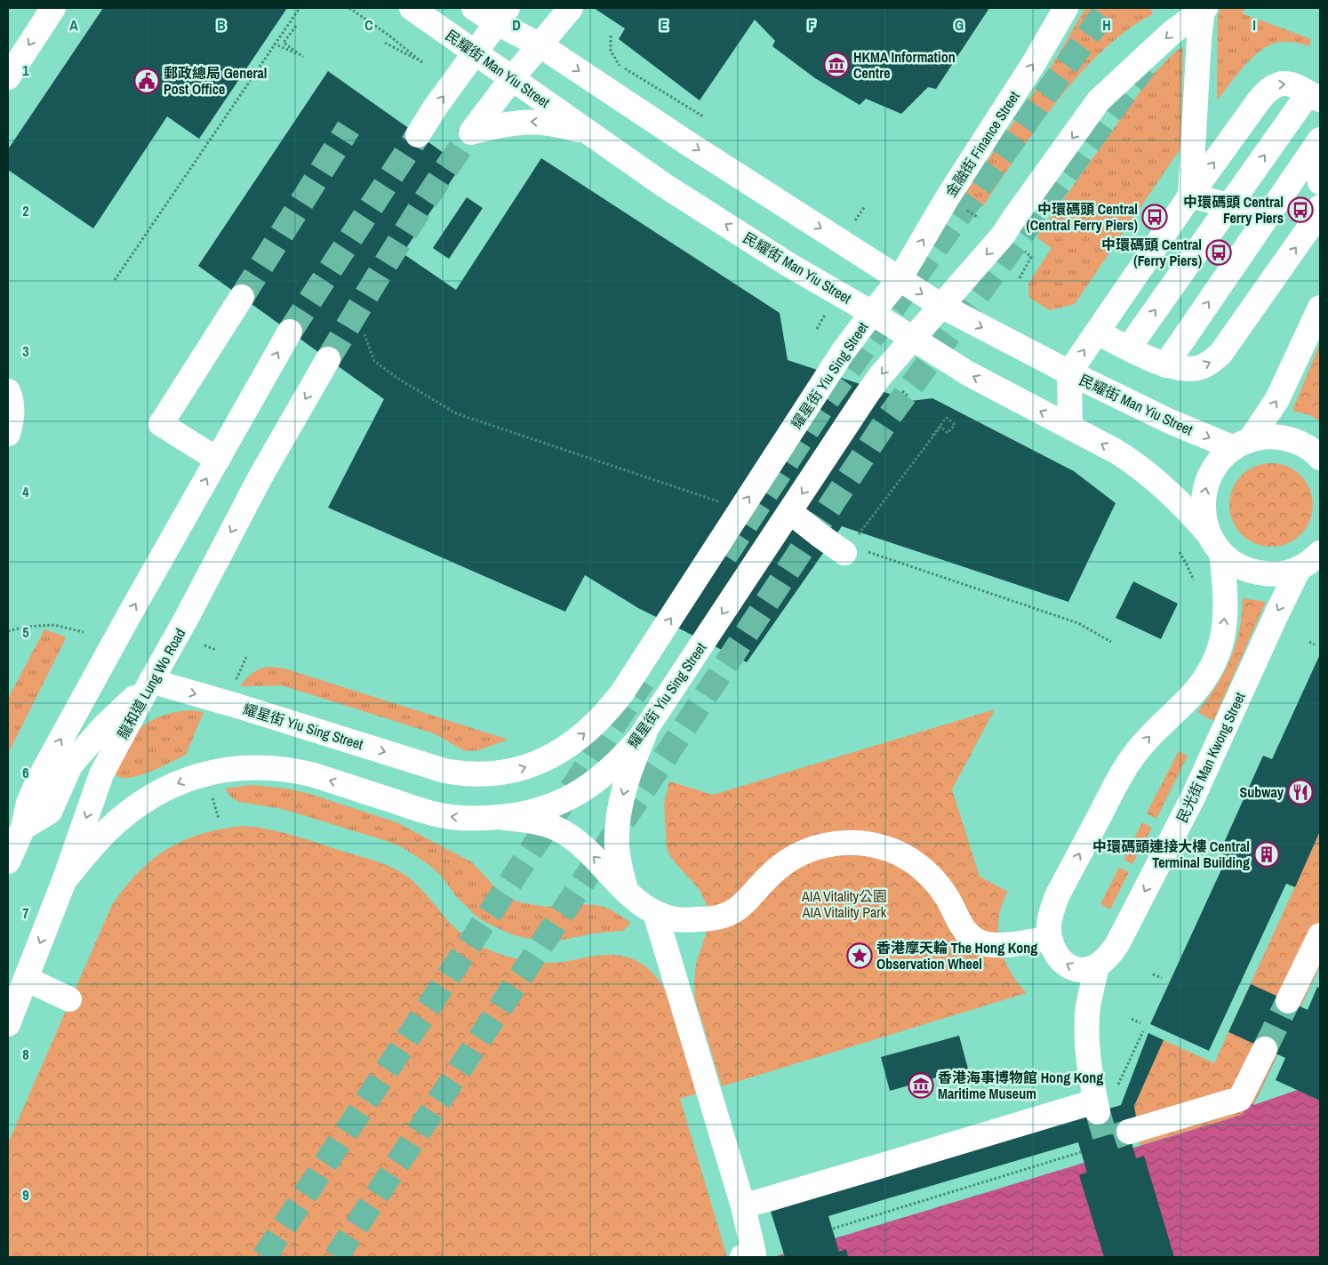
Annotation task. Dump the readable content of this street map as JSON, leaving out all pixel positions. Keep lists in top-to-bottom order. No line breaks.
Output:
{"streets":{"main road":["民耀街 Man Yiu Street","金融街 Finance Street","耀星街 Yiu Sing Street","龍和道 Lung Wo Road","民光街 Man Kwong Street"]},"crossings":[["民耀街 Man Yiu Street","金融街 Finance Street"],["民耀街 Man Yiu Street","耀星街 Yiu Sing Street"],["民耀街 Man Yiu Street","民光街 Man Kwong Street"],["金融街 Finance Street","耀星街 Yiu Sing Street"],["耀星街 Yiu Sing Street","龍和道 Lung Wo Road"]],"parks":["AIA Vitality公園 AIA Vitality Park"],"places":{"museum":["HKMA Information Centre","香港海事博物館 Hong Kong Maritime Museum"],"public building":["郵政總局 General Post Office"],"bus stop":["中環碼頭 Central Ferry Piers","中環碼頭 Central (Central Ferry Piers)","中環碼頭 Central (Ferry Piers)"],"restaurant":["Subway"],"building":["中環碼頭連接大樓 Central Terminal Building"],"place":["香港摩天輪 The Hong Kong Observation Wheel"]},"grid":{"columns":["A","B","C","D","E","F","G","H","I"],"rows":["1","2","3","4","5","6","7","8","9"]}}
